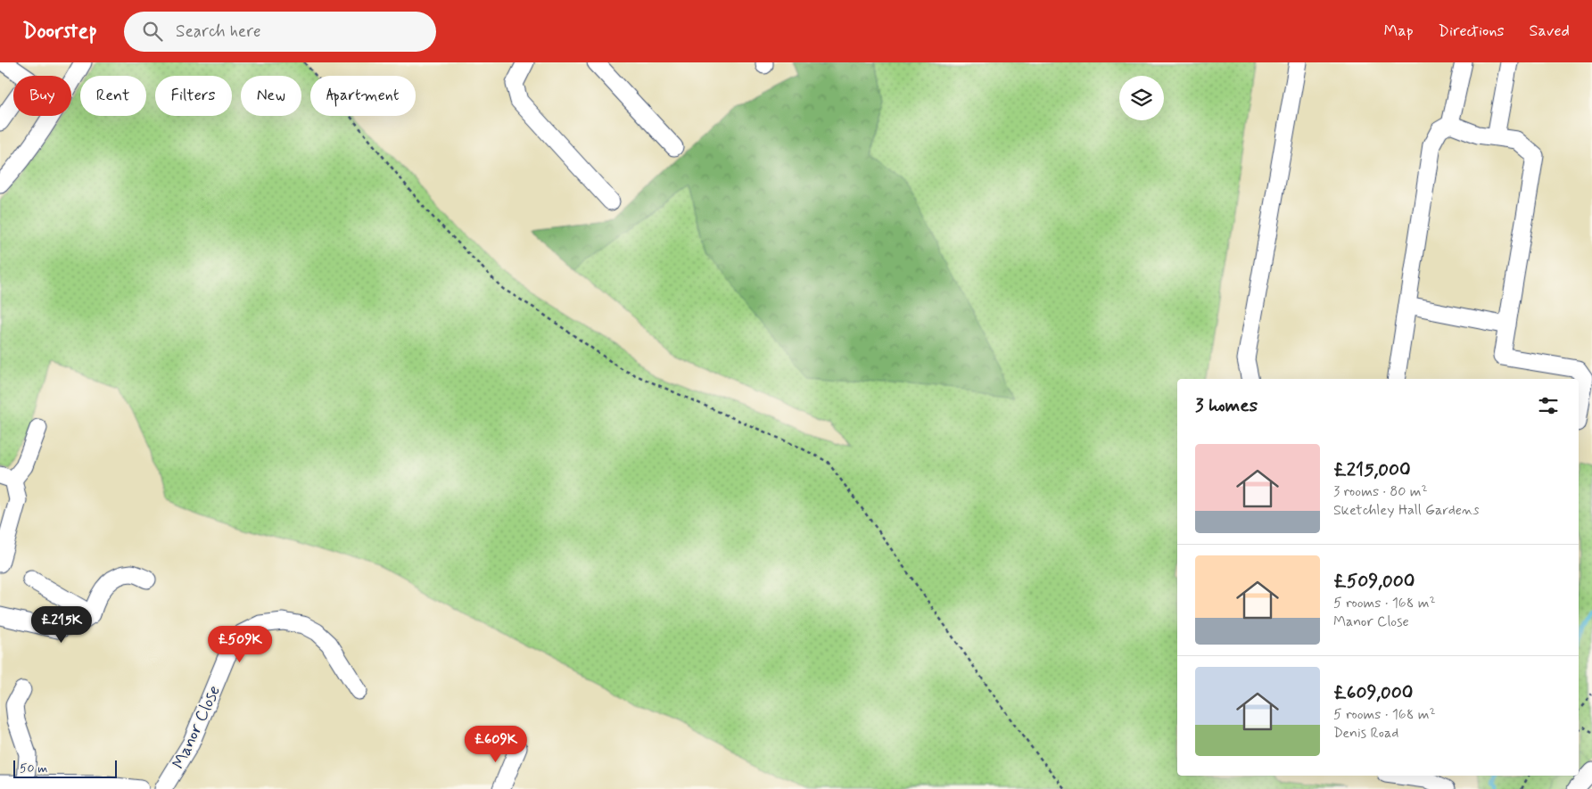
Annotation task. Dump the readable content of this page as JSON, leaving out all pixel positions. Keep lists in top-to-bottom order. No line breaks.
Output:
{"streets":{"street":["Manor Close"]},"scale_bar":"50 m","page":{"header":"Doorstep","search":"Search here","nav":["Map","Directions","Saved"],"chip":["Buy","Rent","Filters","New","Apartment"],"heading":"3 homes","list":[{"name":"£215,000","note":"3 rooms · 80 m² · Sketchley Hall Gardens"},{"name":"£509,000","note":"5 rooms · 168 m² · Manor Close"},{"name":"£609,000","note":"5 rooms · 168 m² · Denis Road"}],"price":["£215K","£509K","£609K"],"scale":"50 m"}}
